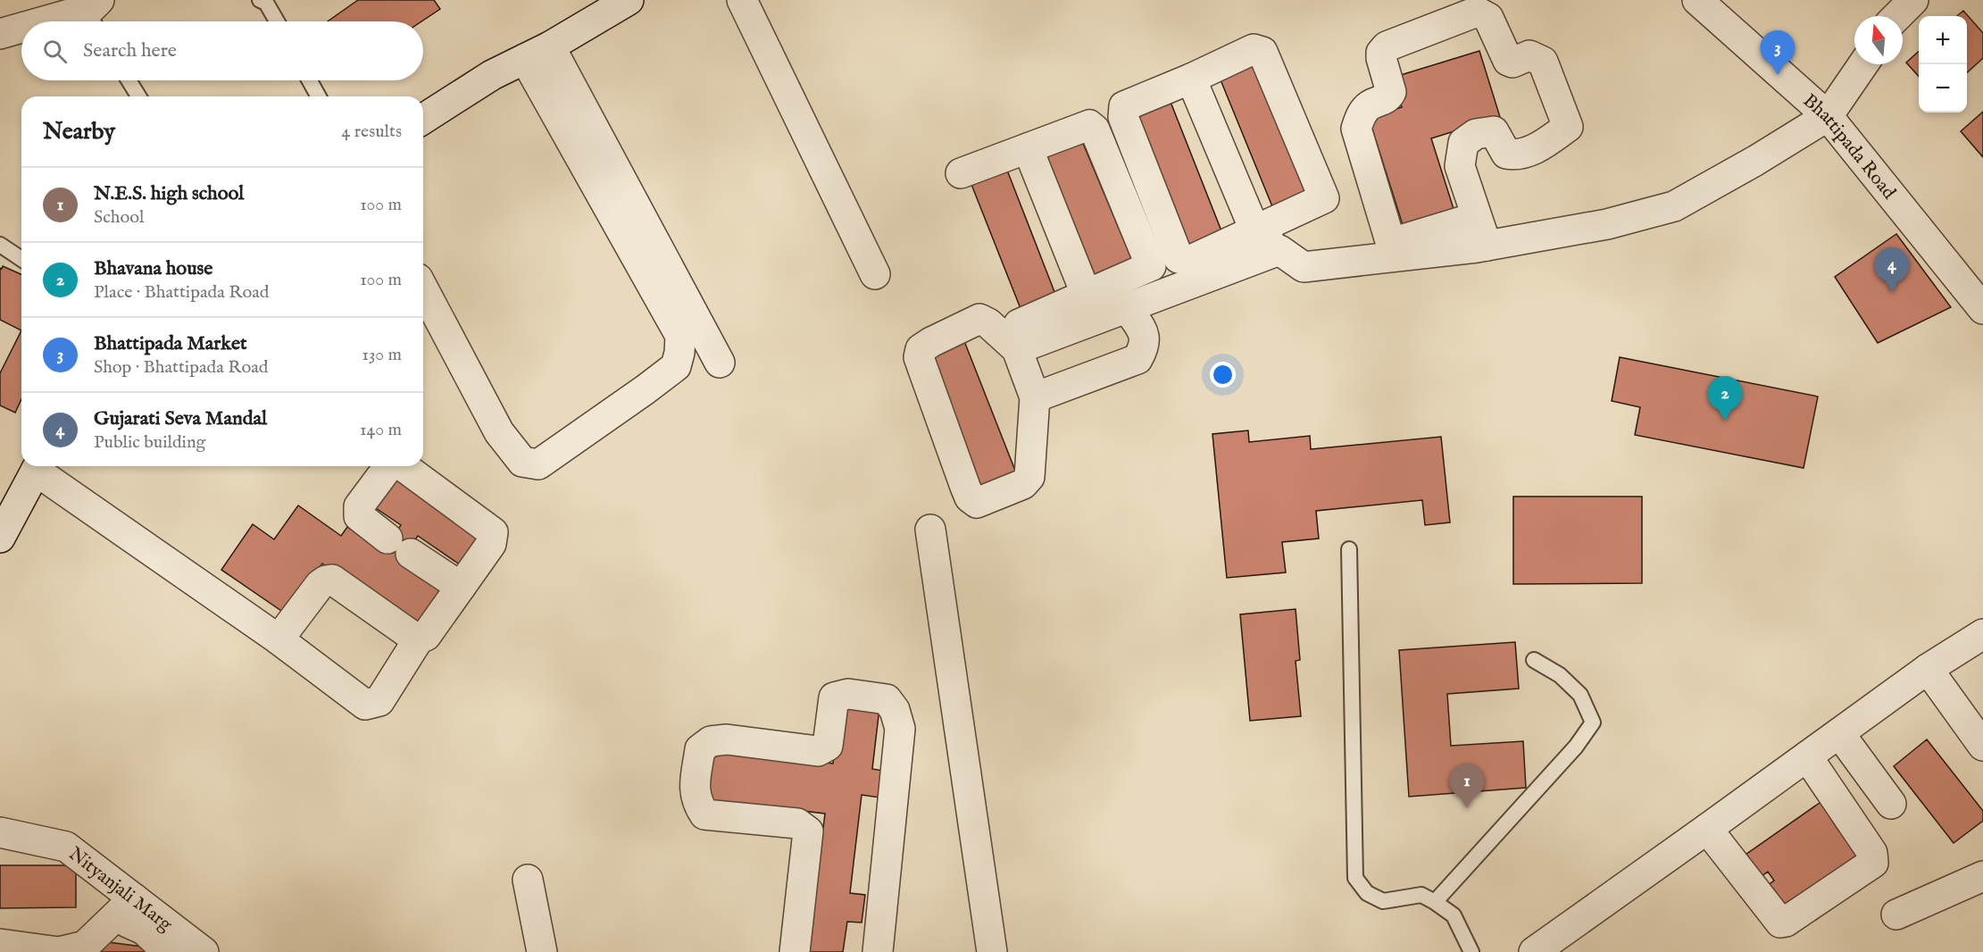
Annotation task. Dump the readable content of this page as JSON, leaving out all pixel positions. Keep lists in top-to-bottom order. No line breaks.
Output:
{"streets":{"street":["Bhattipada Road","Nityanjali Marg"]},"north":"top","page":{"map_buttons":["+","−"],"search":"Search here","pins":["3","4","2","1"],"heading":["Nearby","4 results"],"list":[{"mark":"1","name":"N.E.S. high school","note":"School","value":"100 m"},{"mark":"2","name":"Bhavana house","note":"Place · Bhattipada Road","value":"100 m"},{"mark":"3","name":"Bhattipada Market","note":"Shop · Bhattipada Road","value":"130 m"},{"mark":"4","name":"Gujarati Seva Mandal","note":"Public building","value":"140 m"}]}}
